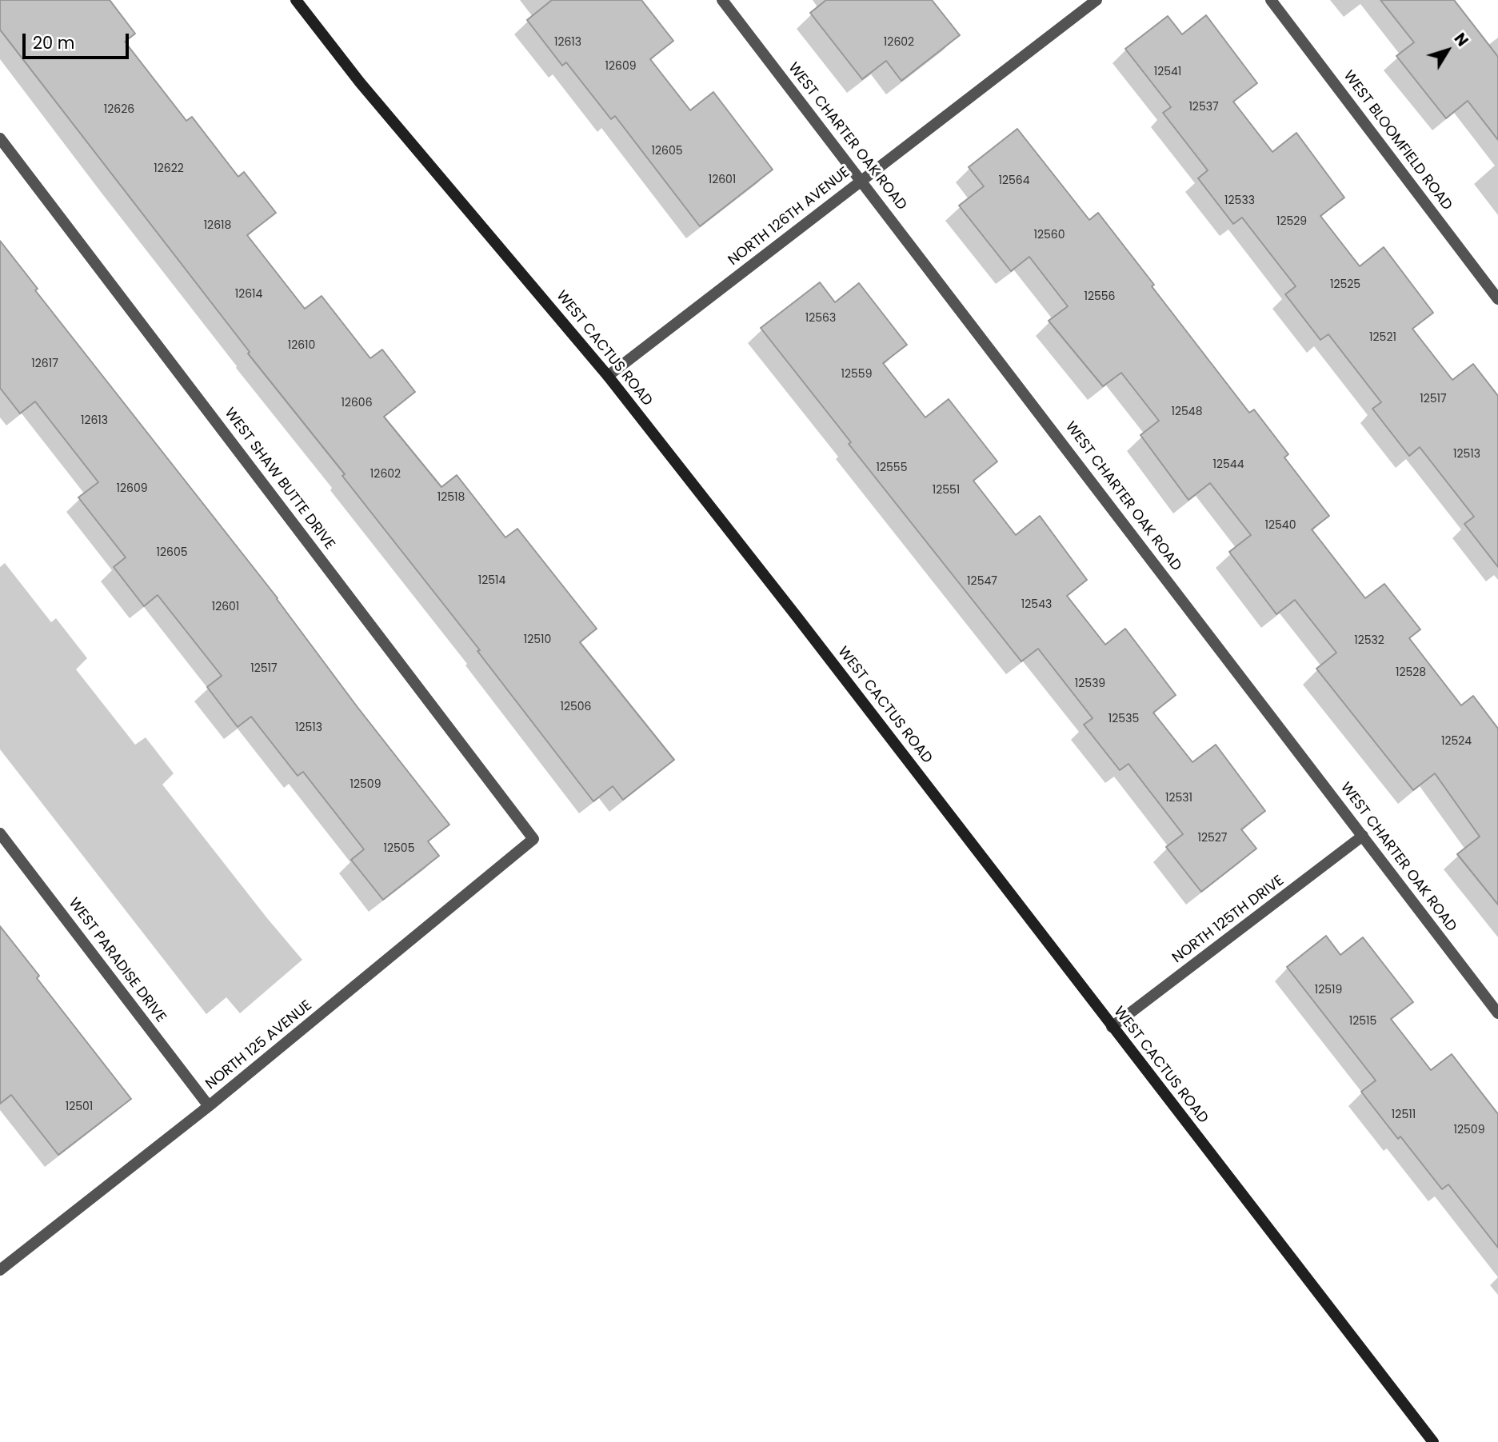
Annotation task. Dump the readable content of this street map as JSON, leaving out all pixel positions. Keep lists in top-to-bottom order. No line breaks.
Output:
{"streets":{"main road":["WEST CACTUS ROAD"],"street":["WEST CHARTER OAK ROAD","WEST BLOOMFIELD ROAD","NORTH 126TH AVENUE","WEST SHAW BUTTE DRIVE","NORTH 125TH DRIVE","WEST PARADISE DRIVE","NORTH 125 AVENUE"]},"crossings":[["WEST CHARTER OAK ROAD","NORTH 126TH AVENUE"],["WEST CHARTER OAK ROAD","NORTH 125TH DRIVE"],["NORTH 126TH AVENUE","WEST CACTUS ROAD"],["WEST CACTUS ROAD","NORTH 125TH DRIVE"],["WEST SHAW BUTTE DRIVE","NORTH 125 AVENUE"],["WEST PARADISE DRIVE","NORTH 125 AVENUE"]],"house_numbers":["12613","12602","12609","12541","12537","12626","12605","12622","12601","12564","12533","12529","12618","12560","12525","12614","12556","12563","12521","12610","12617","12559","12517","12606","12548","12613","12513","12544","12555","12602","12609","12551","12518","12540","12605","12514","12547","12543","12601","12510","12532","12517","12528","12539","12506","12535","12513","12524","12509","12531","12527","12505","12519","12515","12501","12511","12509"],"scale_bar":"20 m","north":"top right"}
